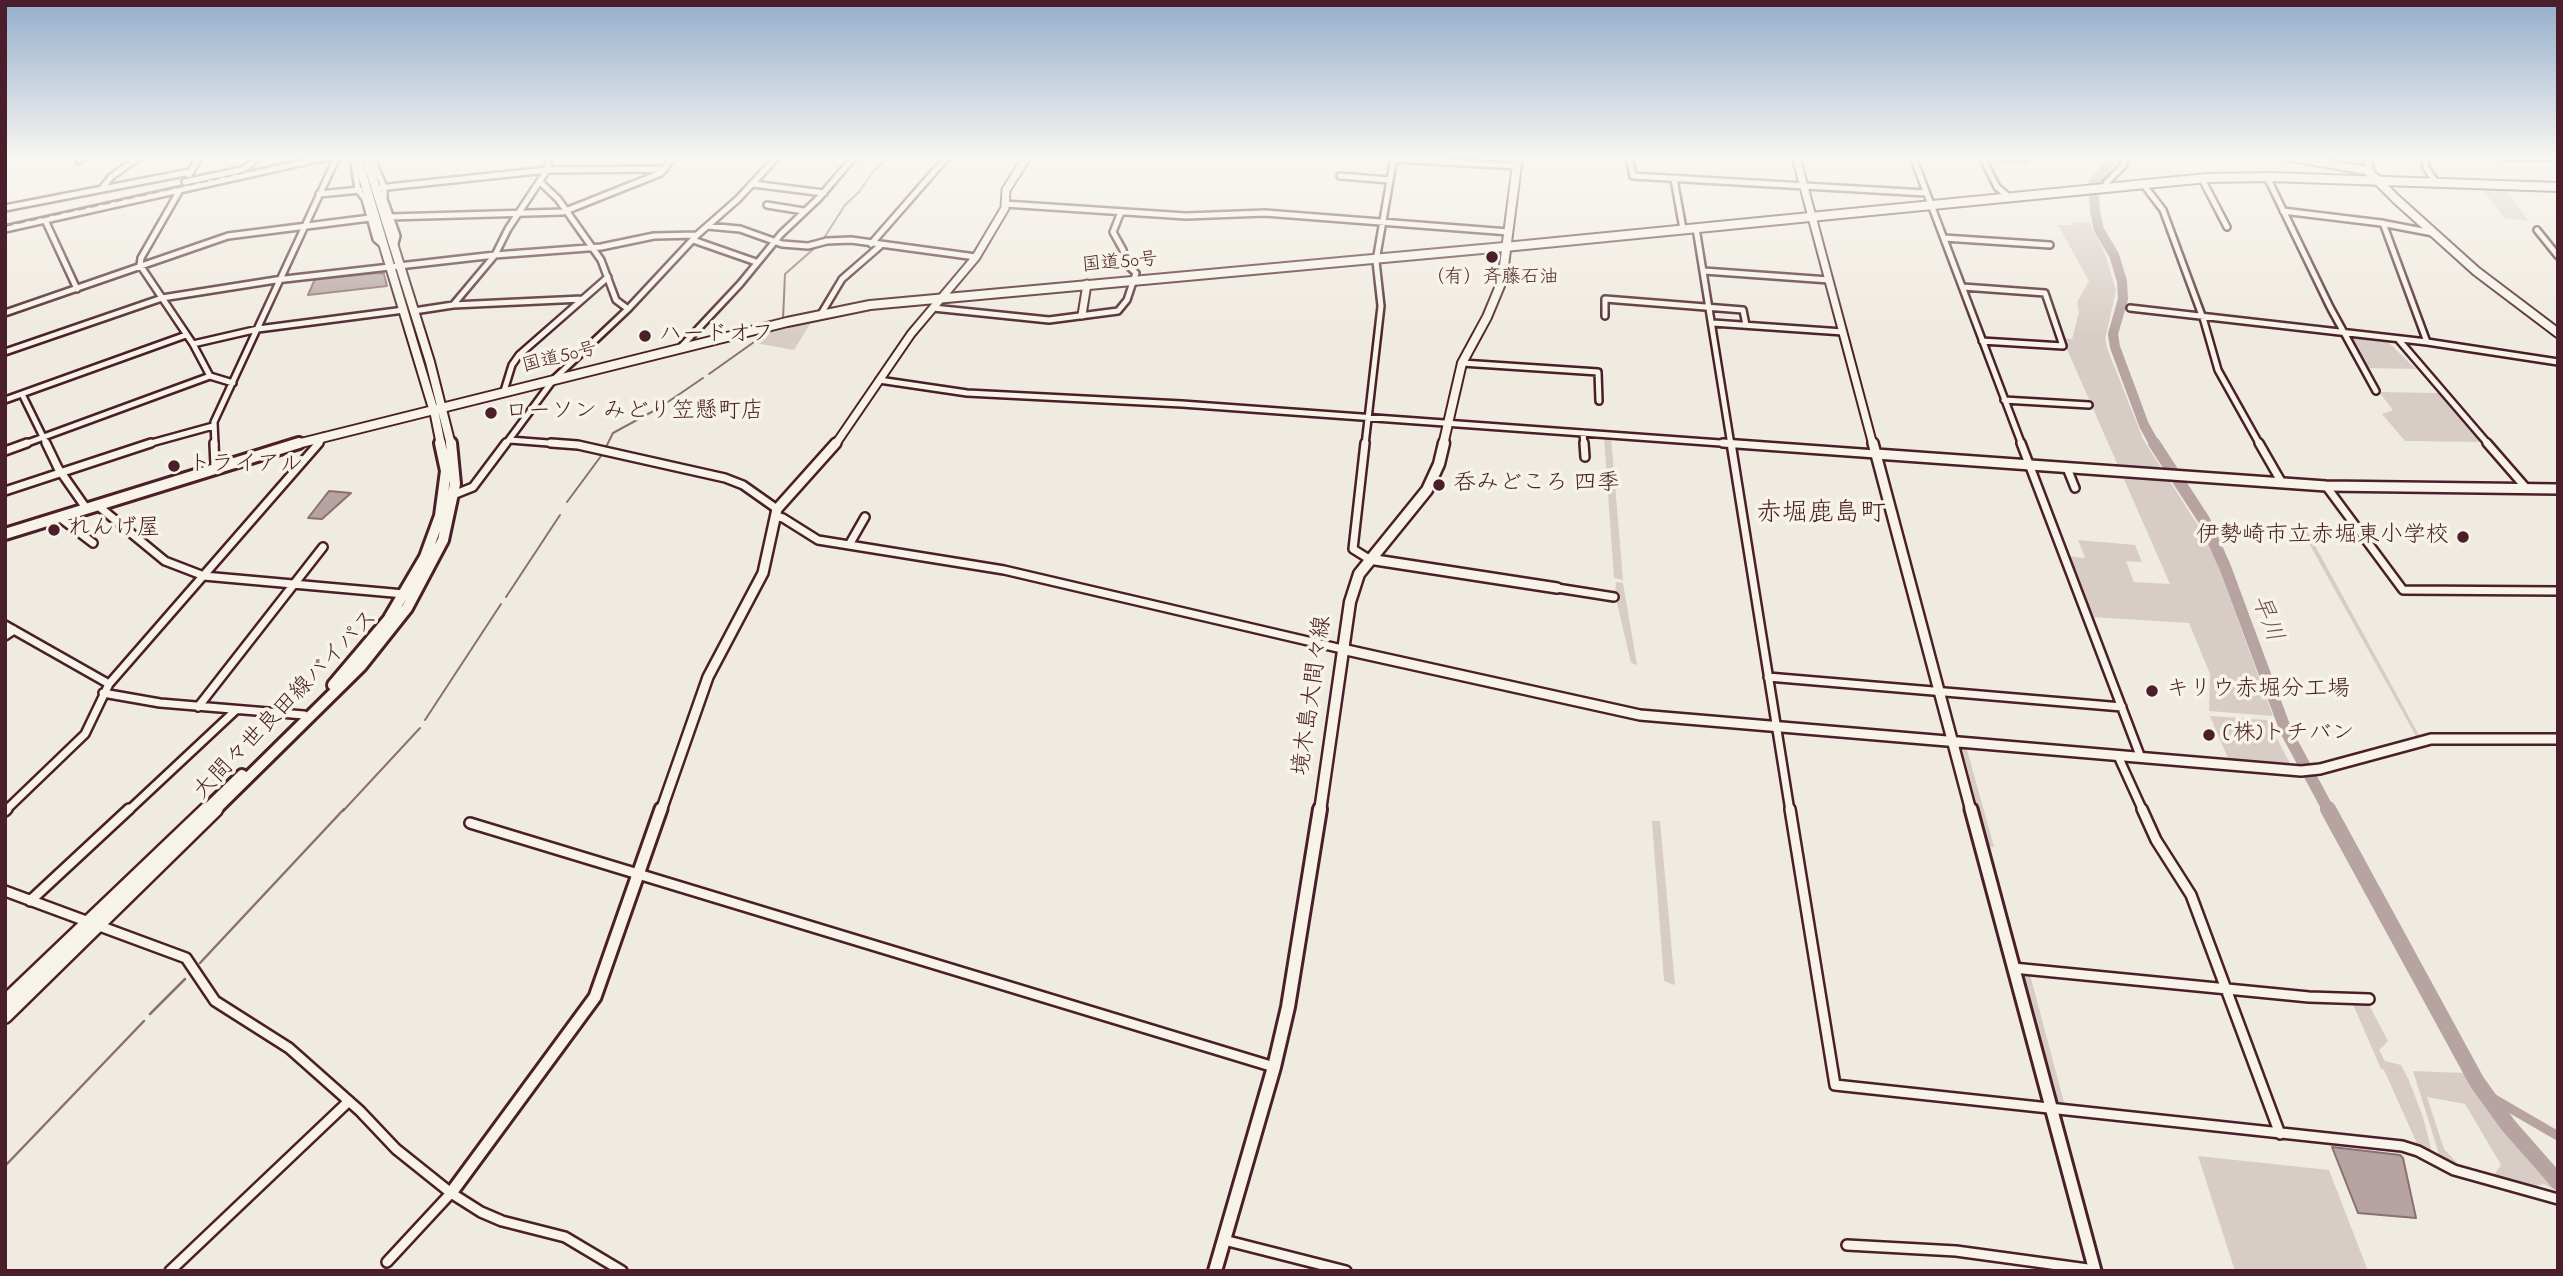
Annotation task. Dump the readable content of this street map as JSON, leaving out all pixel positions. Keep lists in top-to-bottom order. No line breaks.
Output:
{"streets":{"main road":["国道50号","境木島大間々線","大間々世良田線バイパス"]},"crossings":[["国道50号","境木島大間々線"],["国道50号","大間々世良田線バイパス"]],"districts":["赤堀鹿島町"],"water":["早川"],"places":["（有）斉藤石油","ハードオフ","ローソン みどり笠懸町店","トライアル","呑みどころ 四季","れんげ屋","伊勢崎市立赤堀東小学校","キリウ赤堀分工場","(株)トチバン"]}
